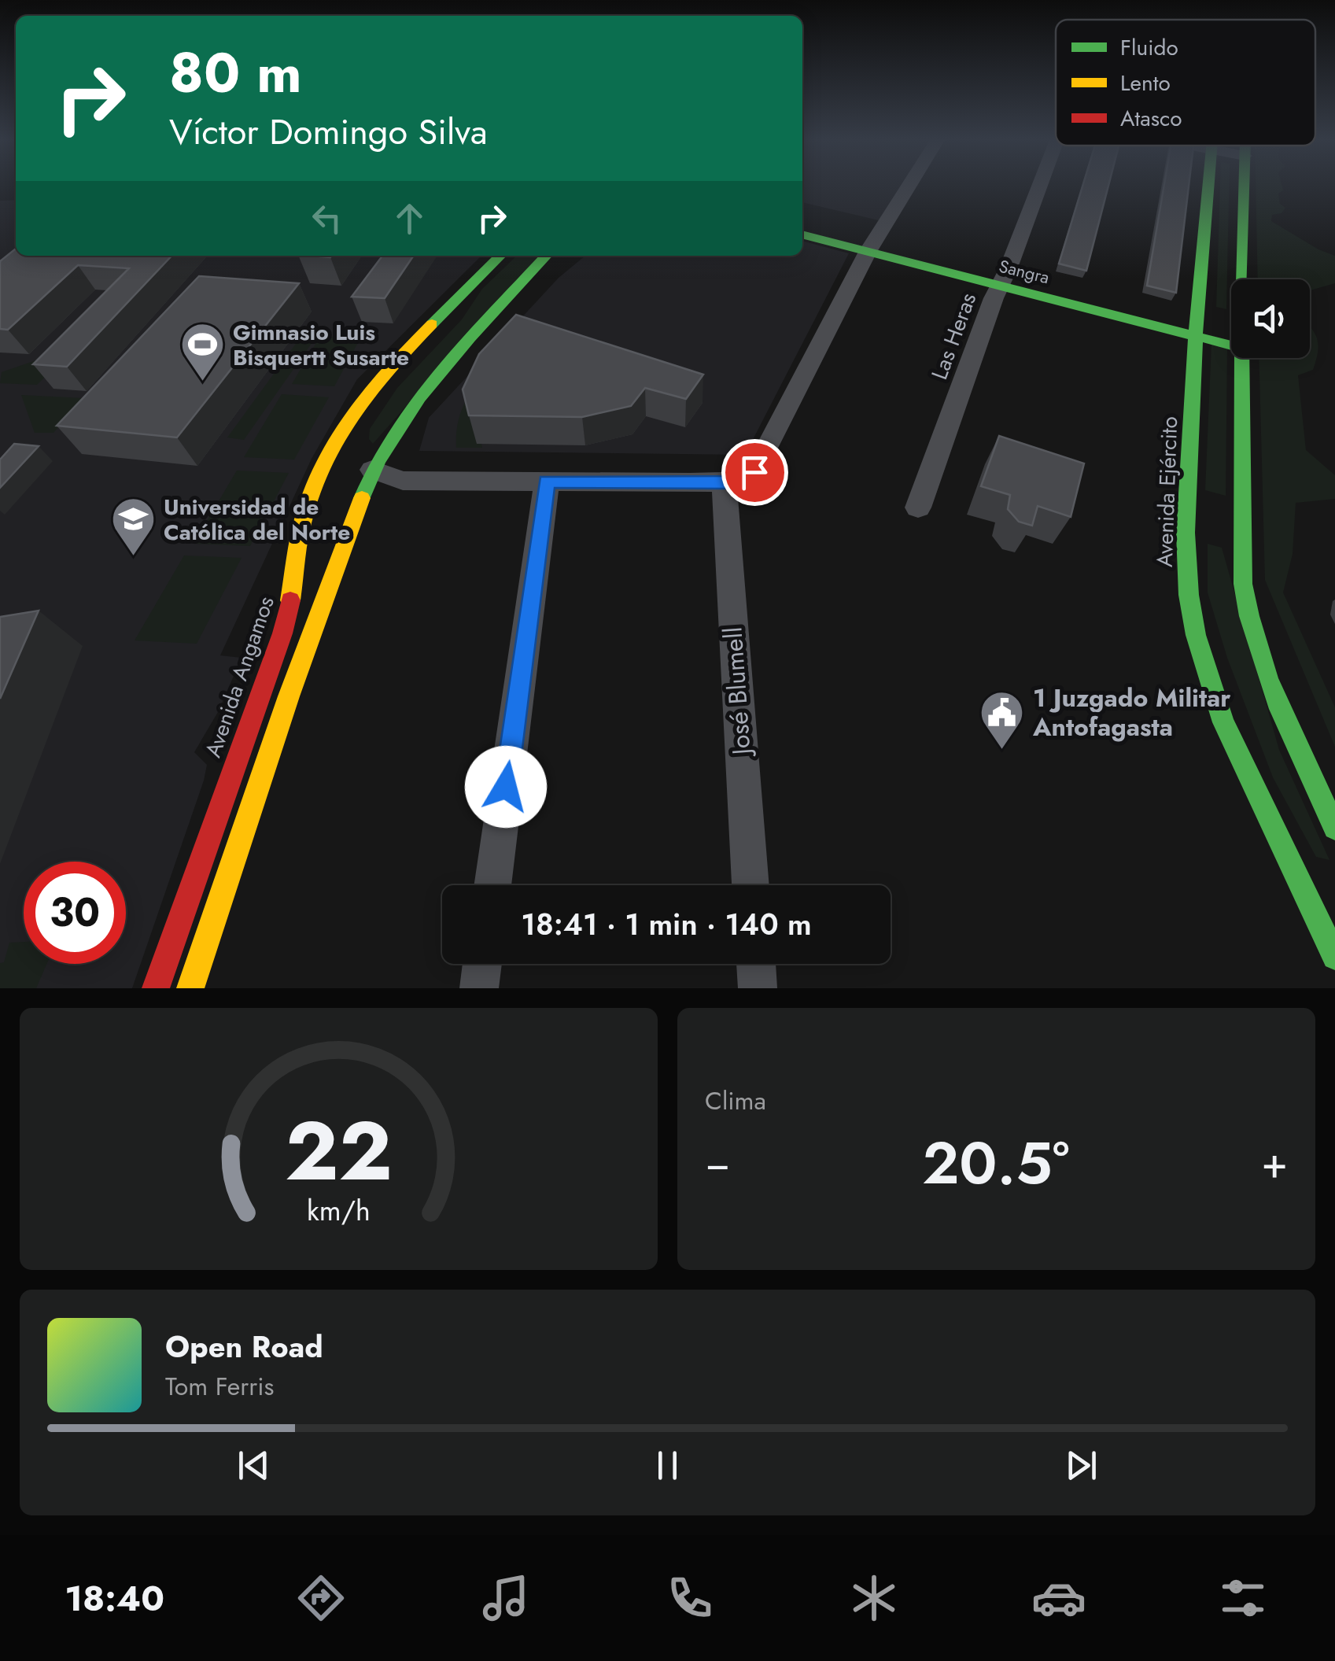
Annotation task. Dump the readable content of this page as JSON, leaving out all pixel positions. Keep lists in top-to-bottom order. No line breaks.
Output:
{"streets":{"main road":["Sangra","Avenida Ejército","Avenida Angamos"],"street":["Las Heras","José Blumell"]},"crossings":[["Sangra","Las Heras"],["Sangra","Avenida Ejército"]],"places":{"sports":["Gimnasio Luis Bisquertt Susarte"],"school or university":["Universidad de Católica del Norte"],"public building":["1 Juzgado Militar Antofagasta"]},"legend":["Fluido","Lento","Atasco"],"page":{"turn":["80 m","Víctor Domingo Silva"],"limit":"30","trip":"18:41 · 1 min · 140 m","tile":"Clima","heat":["−","20.5°","+"],"song":["Open Road","Tom Ferris"],"tabs":"18:40","gauge":["22","km/h"]}}
